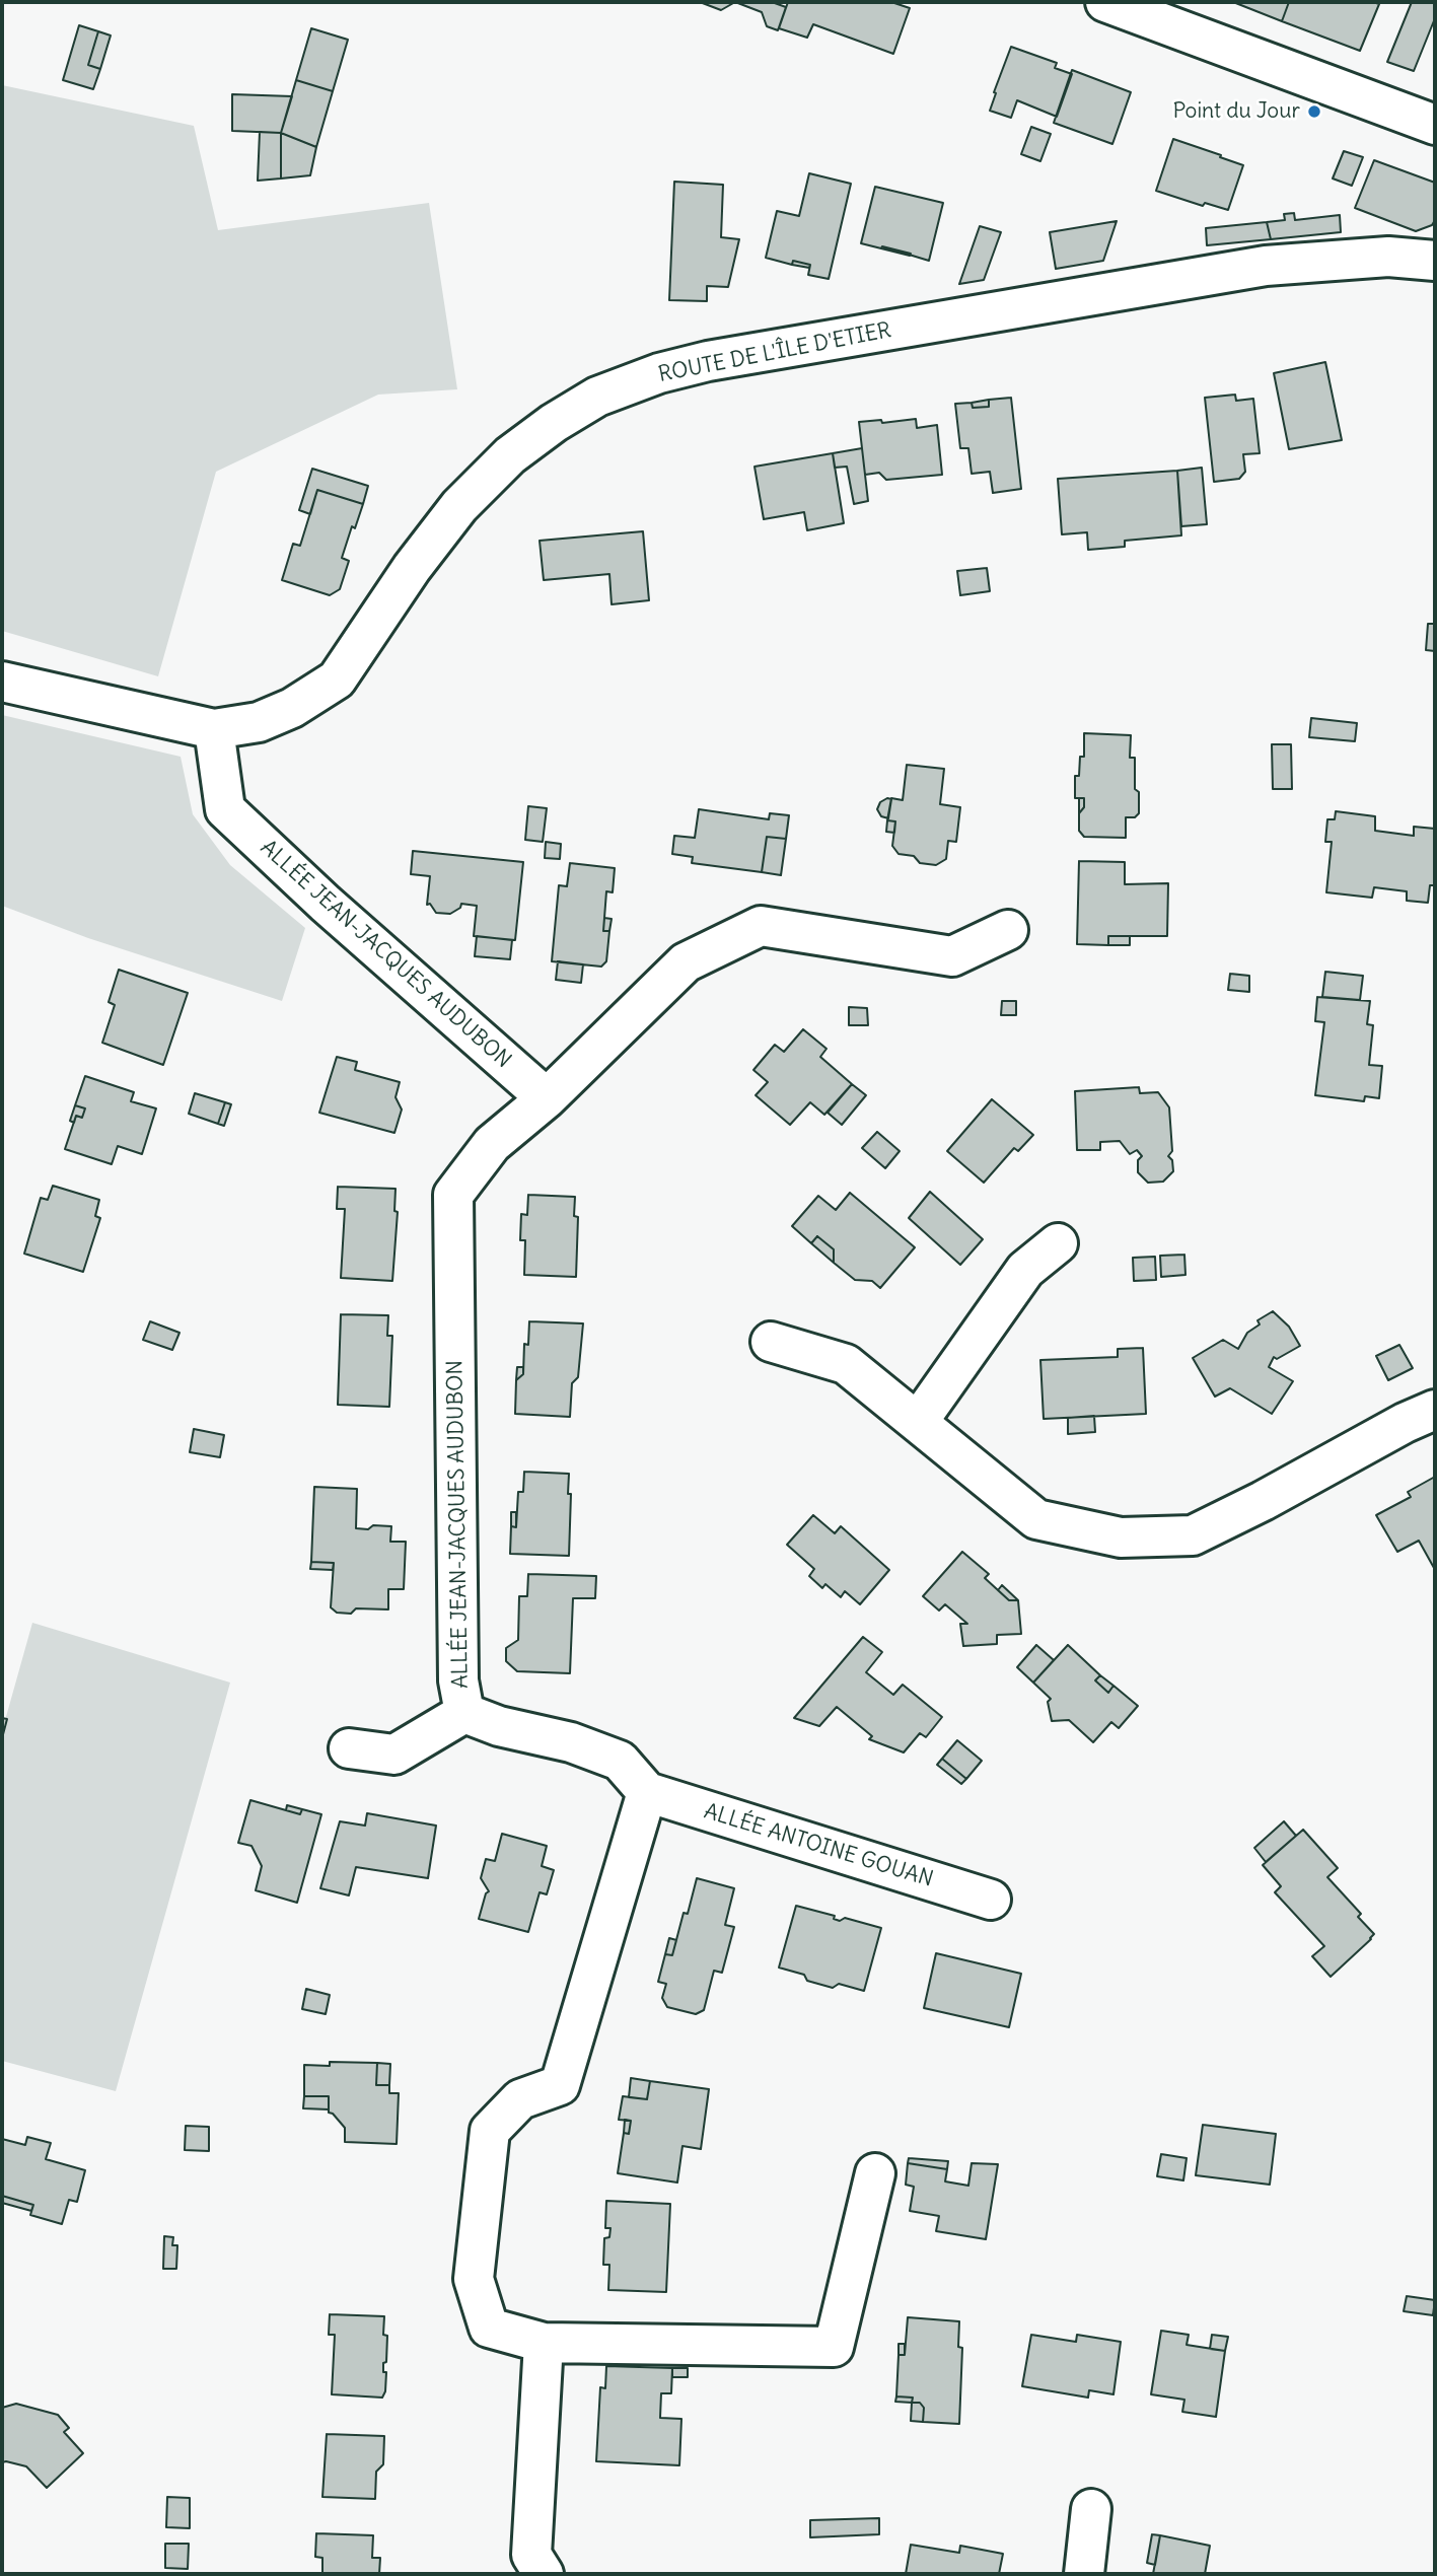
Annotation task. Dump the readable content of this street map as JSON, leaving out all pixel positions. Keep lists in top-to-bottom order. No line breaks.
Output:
{"streets":{"street":["ROUTE DE L'ÎLE D'ETIER","ALLÉE JEAN-JACQUES AUDUBON","ALLÉE ANTOINE GOUAN"]},"crossings":[["ROUTE DE L'ÎLE D'ETIER","ALLÉE JEAN-JACQUES AUDUBON"],["ALLÉE JEAN-JACQUES AUDUBON","ALLÉE ANTOINE GOUAN"]],"places":["Point du Jour"]}
